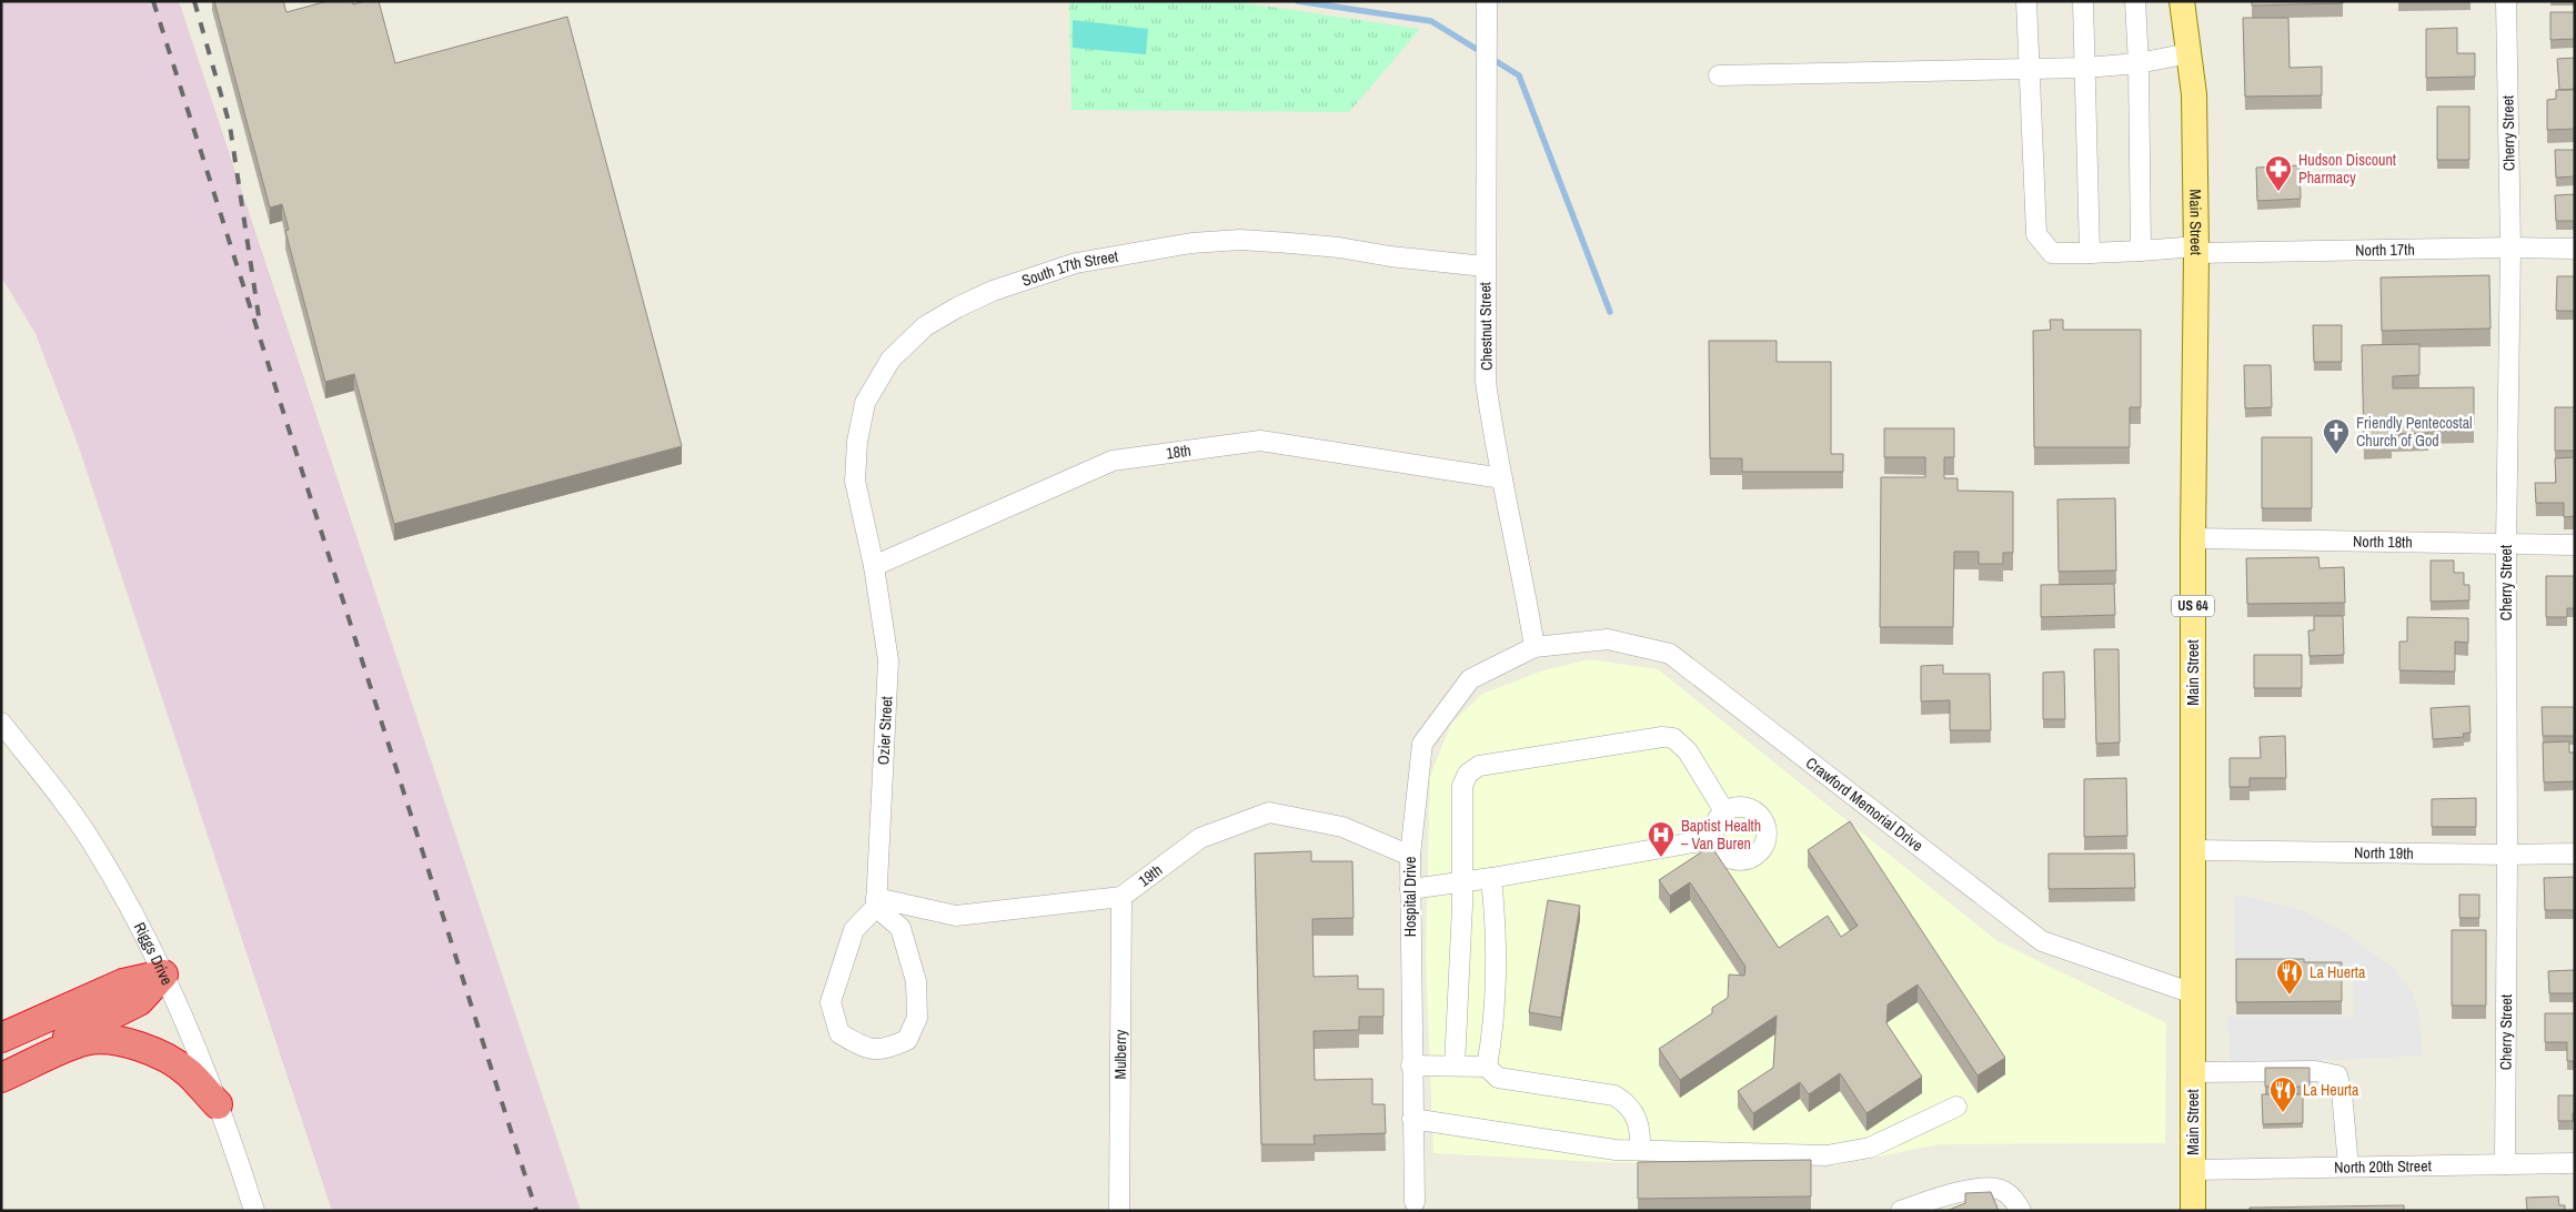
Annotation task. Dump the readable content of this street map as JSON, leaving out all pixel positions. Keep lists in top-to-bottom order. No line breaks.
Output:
{"streets":{"main road":["Main Street","US 64"],"street":["Cherry Street","North 17th","South 17th Street","Chestnut Street","18th","North 18th","Ozier Street","Crawford Memorial Drive","North 19th","19th","Hospital Drive","Riggs Drive","Mulberry","North 20th Street"]},"crossings":[["Cherry Street","North 17th"],["Cherry Street","North 18th"],["Cherry Street","North 19th"],["Cherry Street","North 20th Street"],["Main Street","North 17th"],["Main Street","North 18th"],["Main Street","Crawford Memorial Drive"],["Main Street","North 19th"],["Main Street","North 20th Street"],["South 17th Street","Chestnut Street"],["South 17th Street","18th"],["South 17th Street","Ozier Street"],["Chestnut Street","18th"],["Chestnut Street","Crawford Memorial Drive"],["Chestnut Street","Hospital Drive"],["18th","Ozier Street"],["Crawford Memorial Drive","Hospital Drive"],["19th","Hospital Drive"],["19th","Mulberry"]],"places":{"pharmacy":["Hudson Discount Pharmacy"],"church":["Friendly Pentecostal Church of God"],"hospital":["Baptist Health – Van Buren"],"restaurant":["La Huerta","La Heurta"]}}
